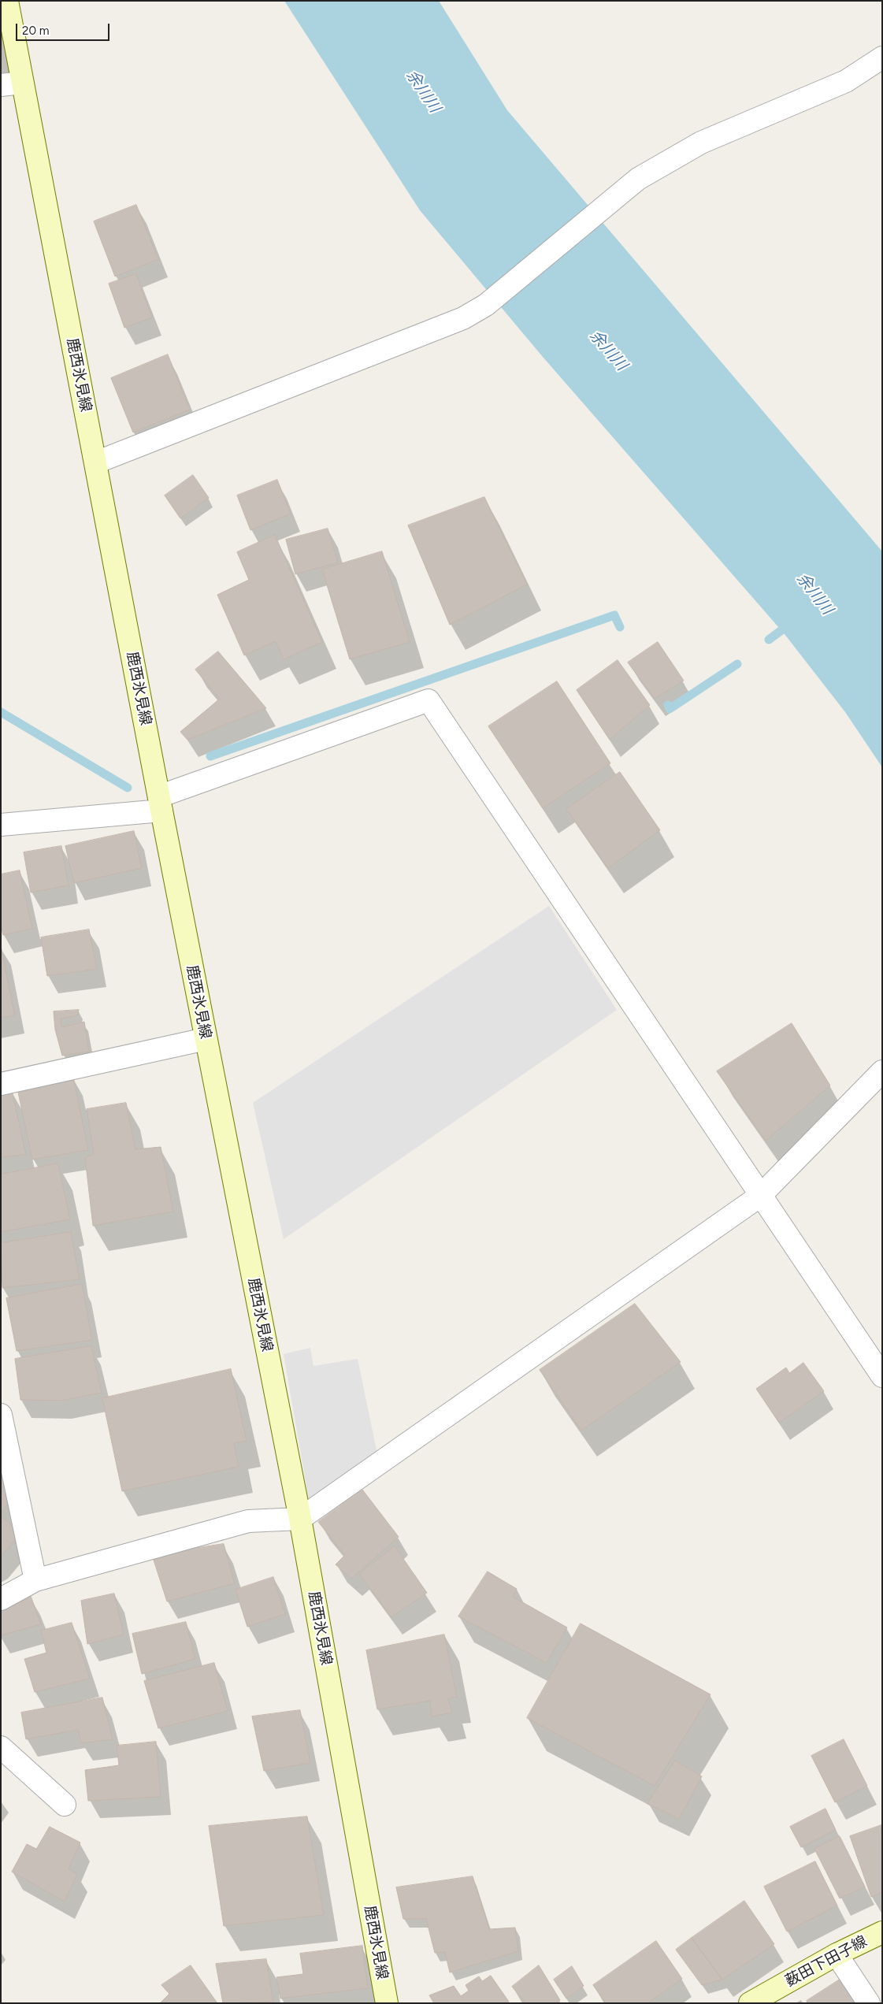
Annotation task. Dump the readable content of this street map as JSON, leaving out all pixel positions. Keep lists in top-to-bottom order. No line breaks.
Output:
{"streets":{"main road":["鹿西氷見線","薮田下田子線"]},"water":["余川川"],"scale_bar":"20 m"}
